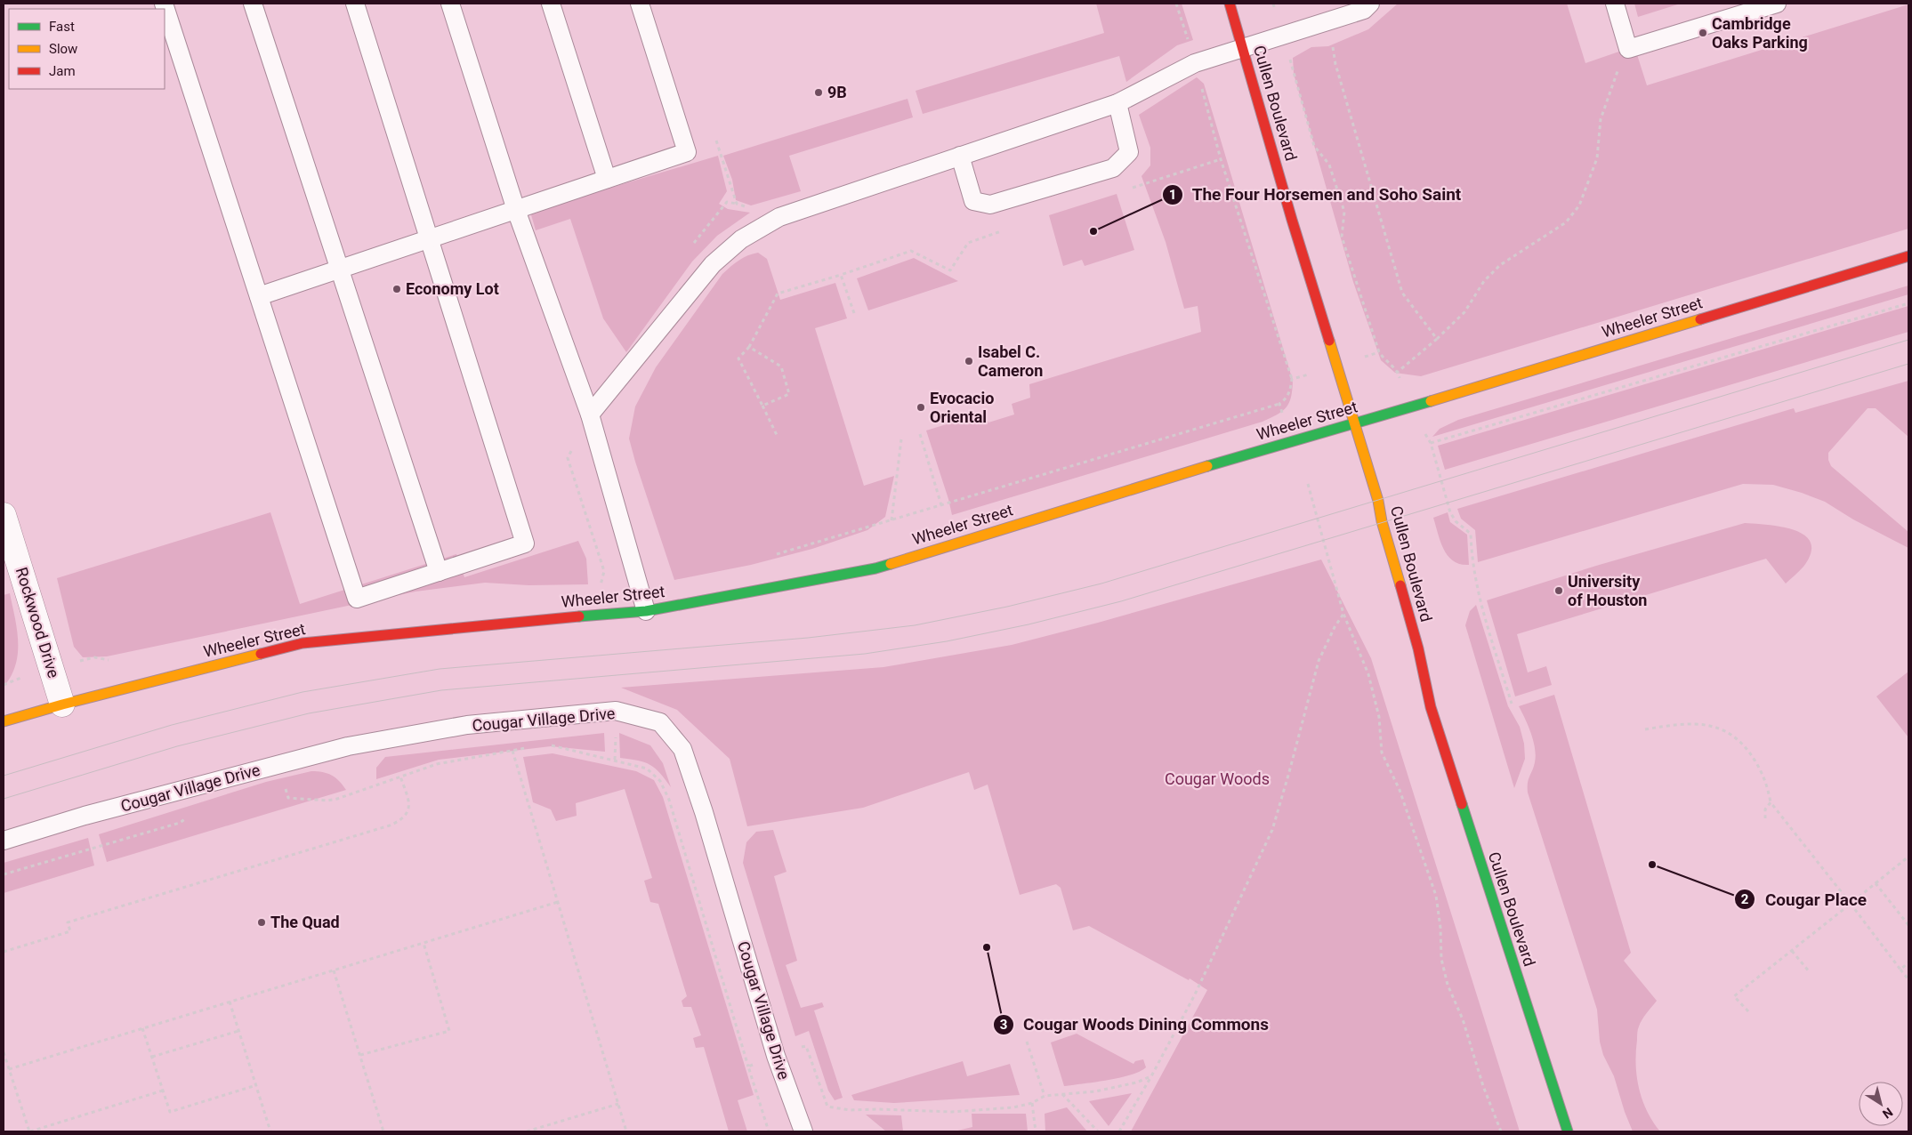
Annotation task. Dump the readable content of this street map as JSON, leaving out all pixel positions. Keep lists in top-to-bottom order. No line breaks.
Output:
{"streets":{"main road":["Cullen Boulevard","Wheeler Street"],"street":["Rockwood Drive"],"lane":["Cougar Village Drive"]},"crossings":[["Cullen Boulevard","Wheeler Street"],["Wheeler Street","Rockwood Drive"]],"parks":["Cougar Woods"],"places":["Cambridge Oaks Parking","9B","The Four Horsemen and Soho Saint","Economy Lot","Isabel C. Cameron","Evocacio Oriental","University of Houston","Cougar Place","The Quad","Cougar Woods Dining Commons"],"legend":["Fast","Slow","Jam"],"north":"bottom right"}
